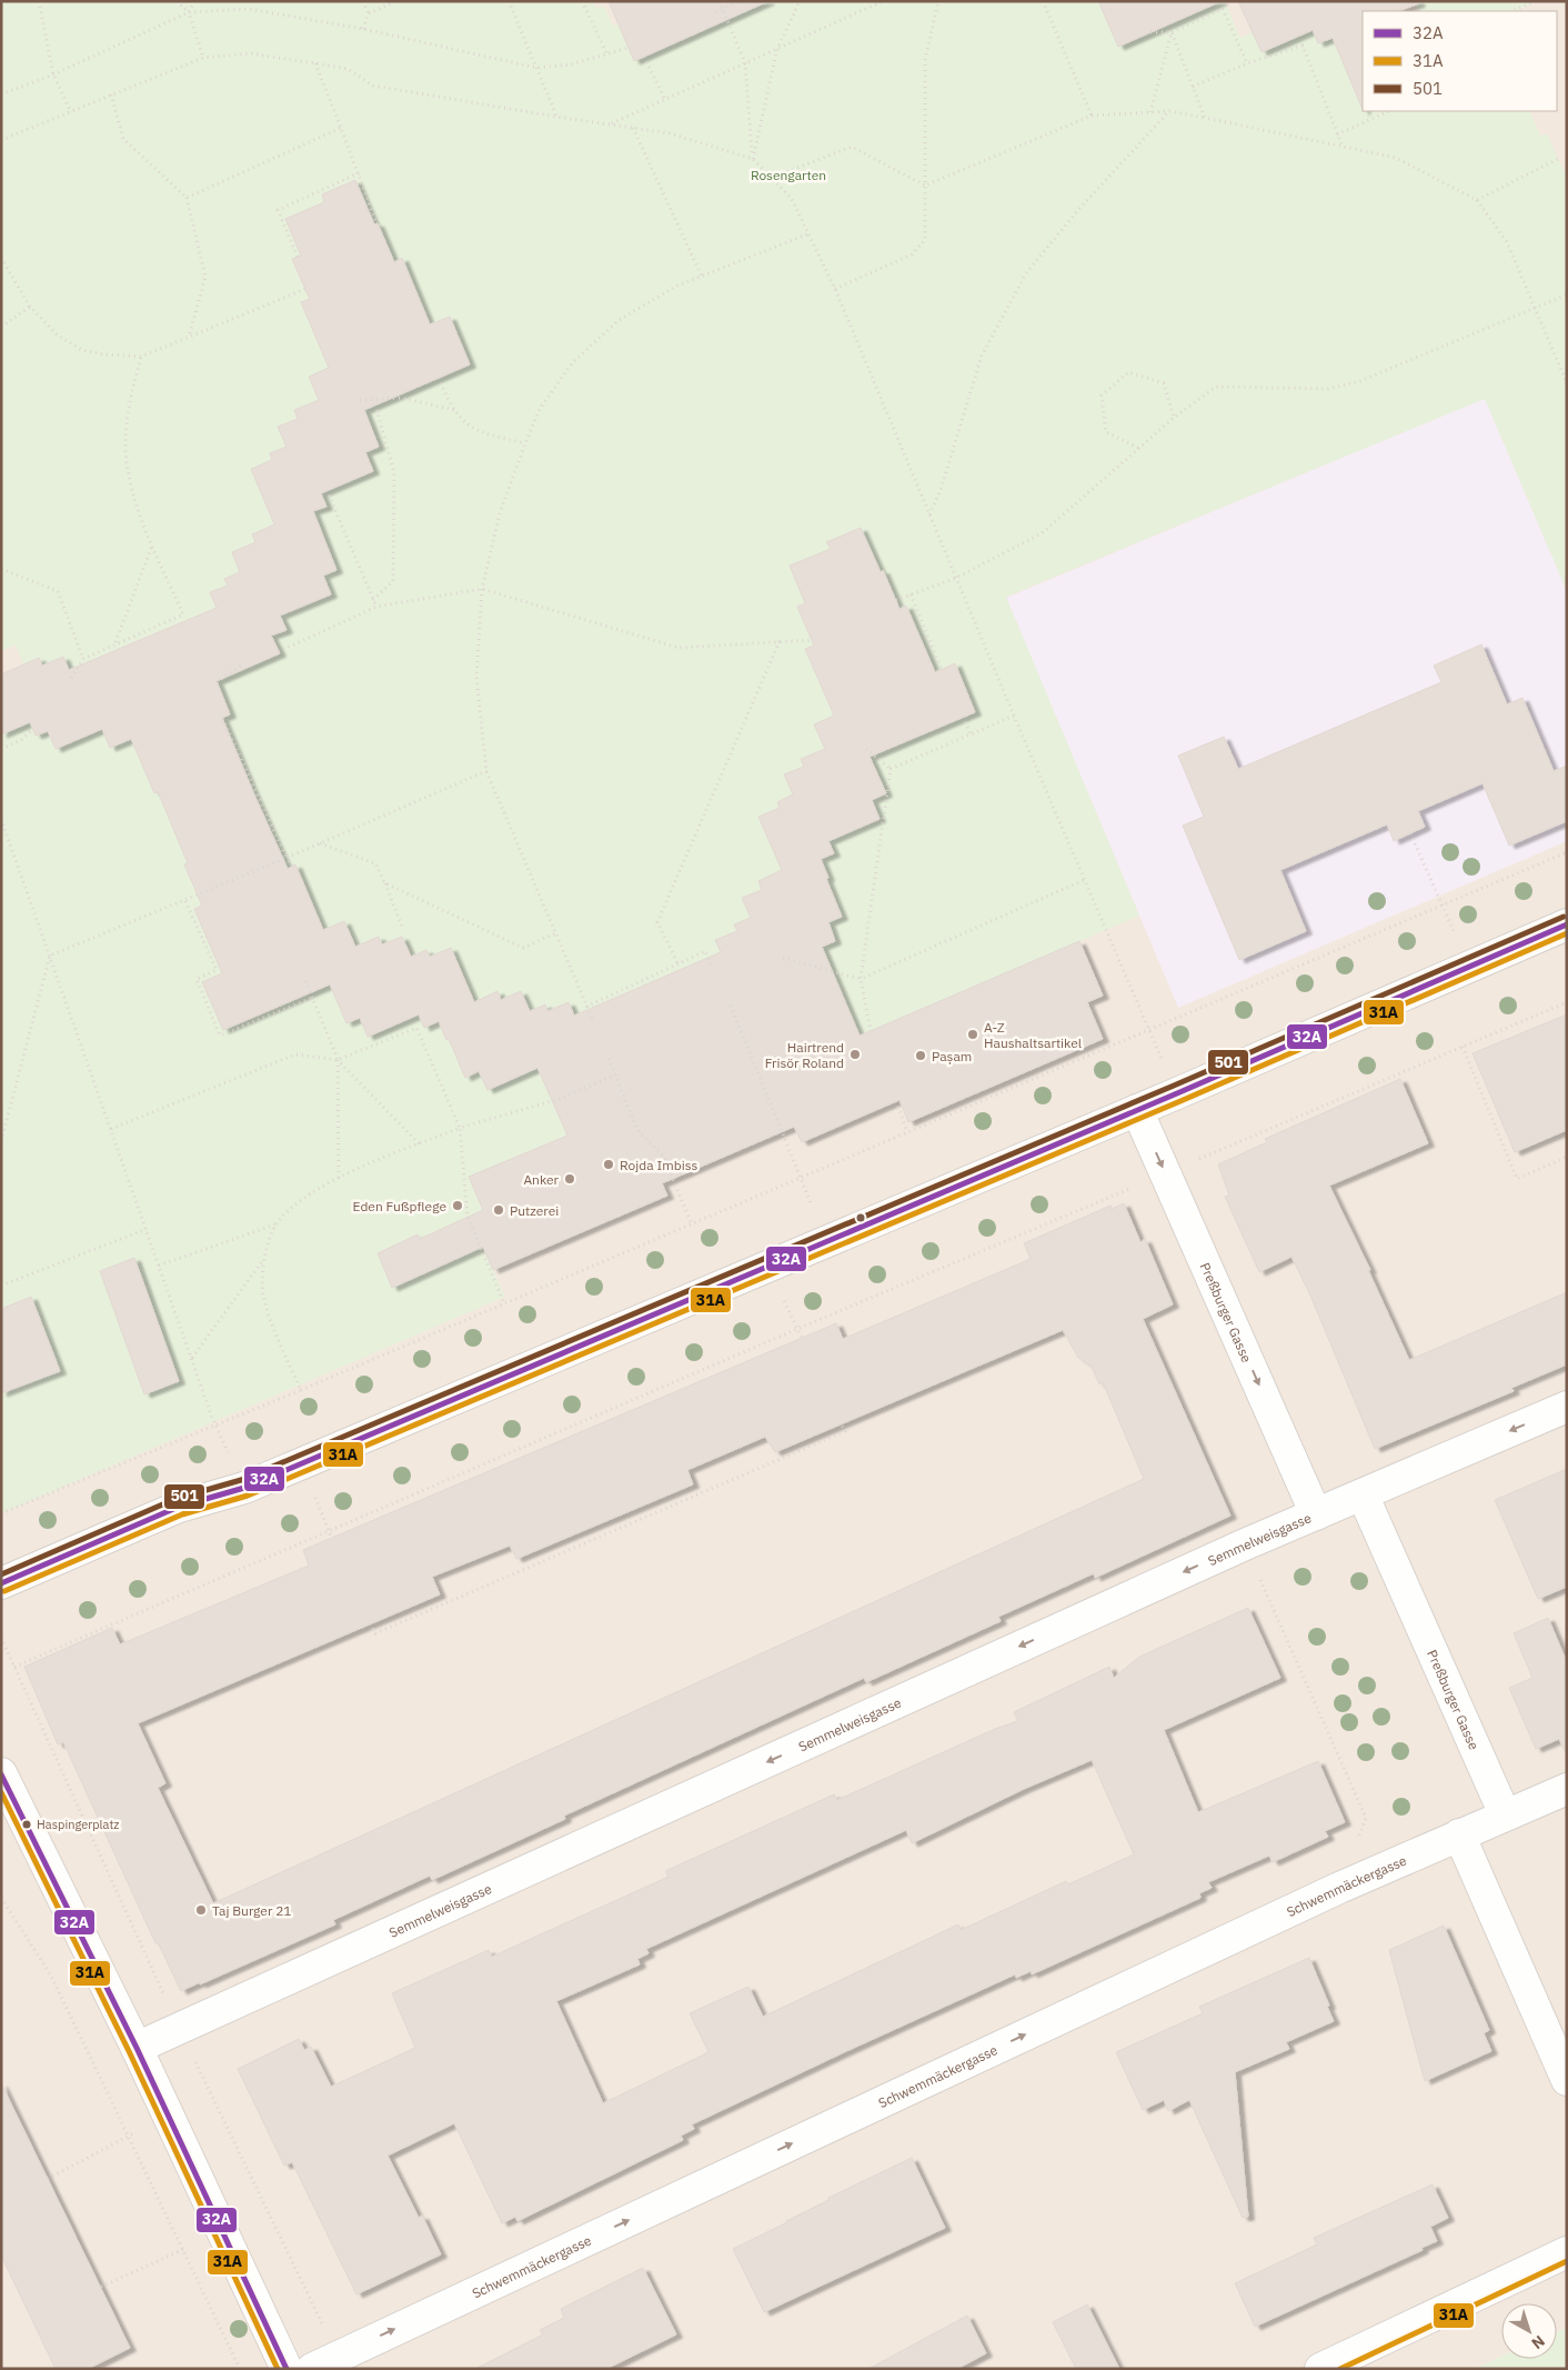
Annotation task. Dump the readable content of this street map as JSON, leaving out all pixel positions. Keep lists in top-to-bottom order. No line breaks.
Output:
{"streets":{"street":["Preßburger Gasse","Semmelweisgasse","Schwemmäckergasse"]},"crossings":[["Preßburger Gasse","Semmelweisgasse"],["Preßburger Gasse","Schwemmäckergasse"]],"one_way":["Preßburger Gasse","Semmelweisgasse","Schwemmäckergasse"],"parks":["Rosengarten"],"places":["A-Z Haushaltsartikel","Hairtrend Frisör Roland","Pașam","Rojda Imbiss","Anker","Eden Fußpflege","Putzerei","Haspingerplatz","Taj Burger 21"],"lines":["transit line 501","transit line 32A","transit line 31A"],"legend":["32A","31A","501"],"north":"bottom right"}
